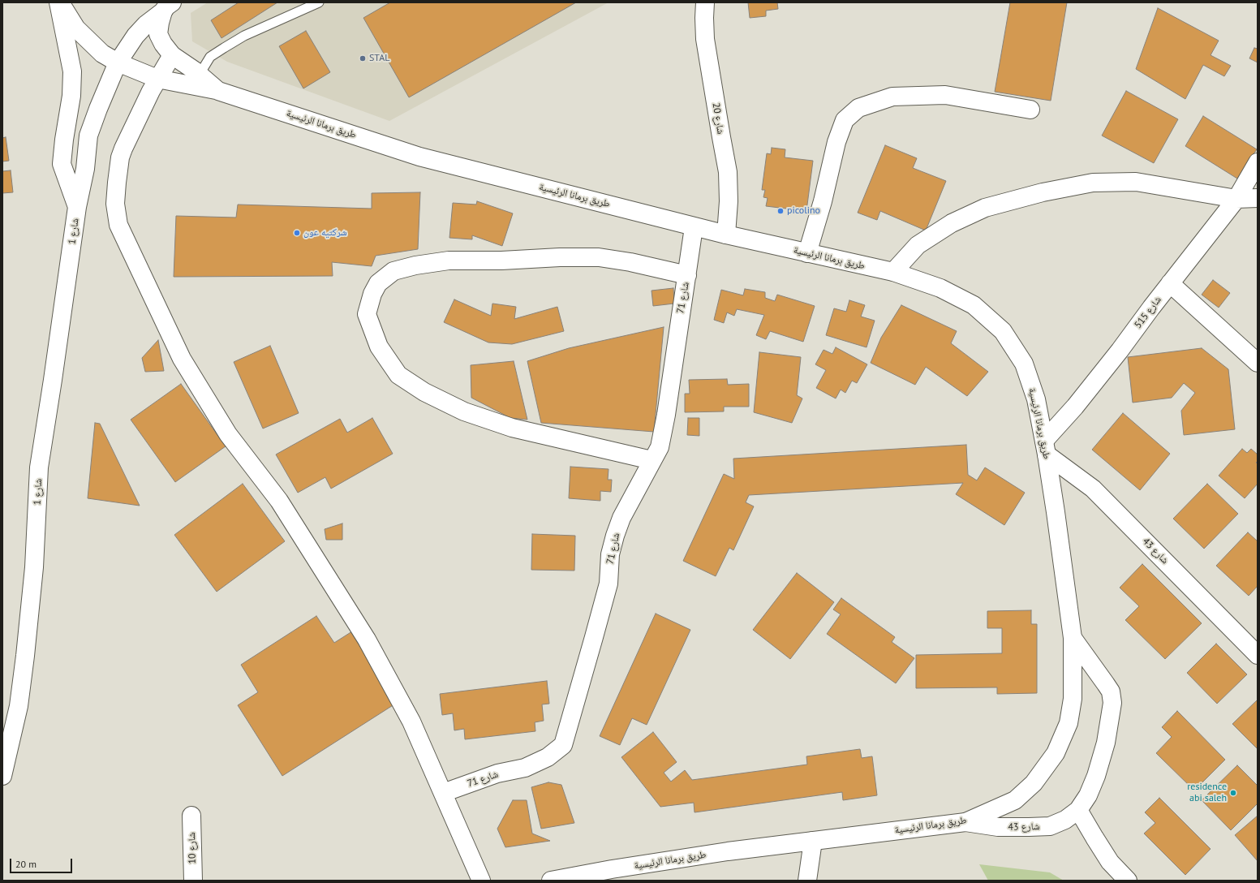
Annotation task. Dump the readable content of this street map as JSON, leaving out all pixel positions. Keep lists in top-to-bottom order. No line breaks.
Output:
{"streets":{"street":["شارع 20","طريق برمانا الرئيسية","شارع 1","شارع 71","شارع 515","شارع 43","شارع 10"]},"crossings":[["شارع 20","طريق برمانا الرئيسية"],["طريق برمانا الرئيسية","شارع 1"],["طريق برمانا الرئيسية","شارع 71"],["طريق برمانا الرئيسية","شارع 515"],["طريق برمانا الرئيسية","شارع 43"],["شارع 515","شارع 43"]],"places":["STAL","picolino","شركتيه عون","residence abi saleh"],"scale_bar":"20 m"}
